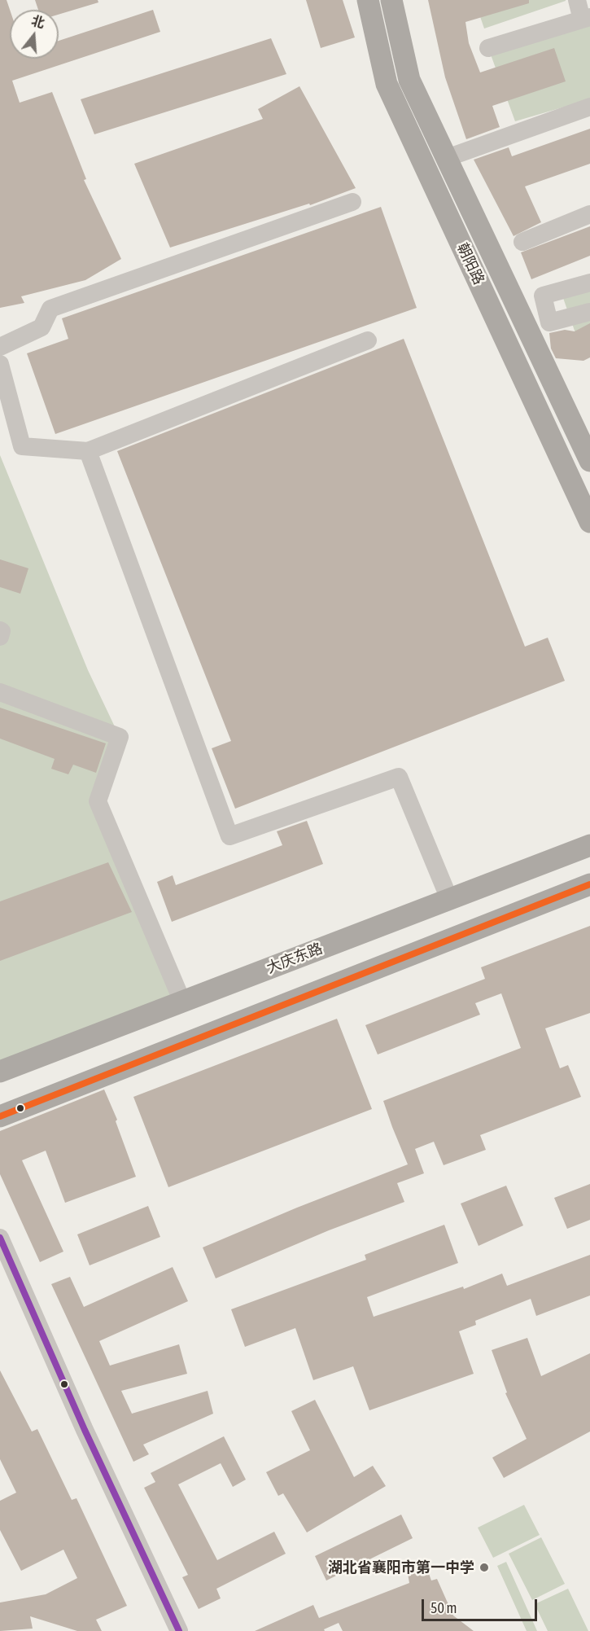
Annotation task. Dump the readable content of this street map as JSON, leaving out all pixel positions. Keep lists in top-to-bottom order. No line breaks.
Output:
{"streets":{"main road":["朝阳路","大庆东路"]},"places":["湖北省襄阳市第一中学"],"scale_bar":"50 m","north":"top"}
